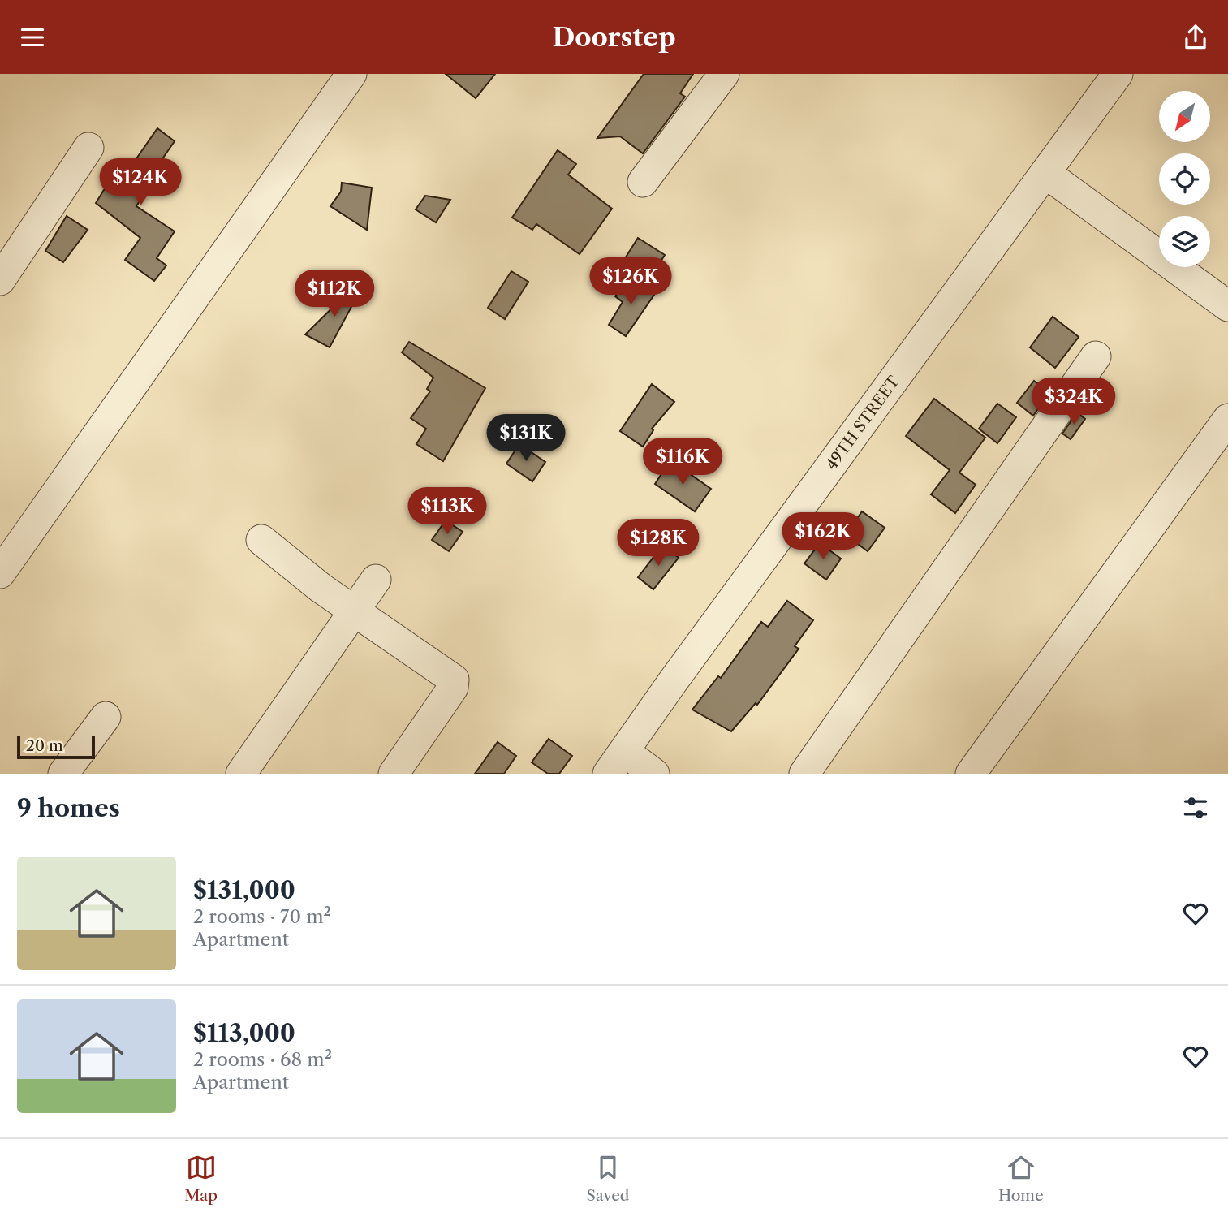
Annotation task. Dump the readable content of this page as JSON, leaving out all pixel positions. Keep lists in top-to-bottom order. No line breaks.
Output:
{"streets":{"street":["49TH STREET"]},"scale_bar":"20 m","north":"bottom left","page":{"header":"Doorstep","price":["$124K","$126K","$112K","$324K","$131K","$116K","$113K","$162K","$128K"],"scale":"20 m","heading":"9 homes","list":[{"name":"$131,000","note":"2 rooms · 70 m² · Apartment"},{"name":"$113,000","note":"2 rooms · 68 m² · Apartment"}],"tabs":["Map","Saved","Home"]}}
